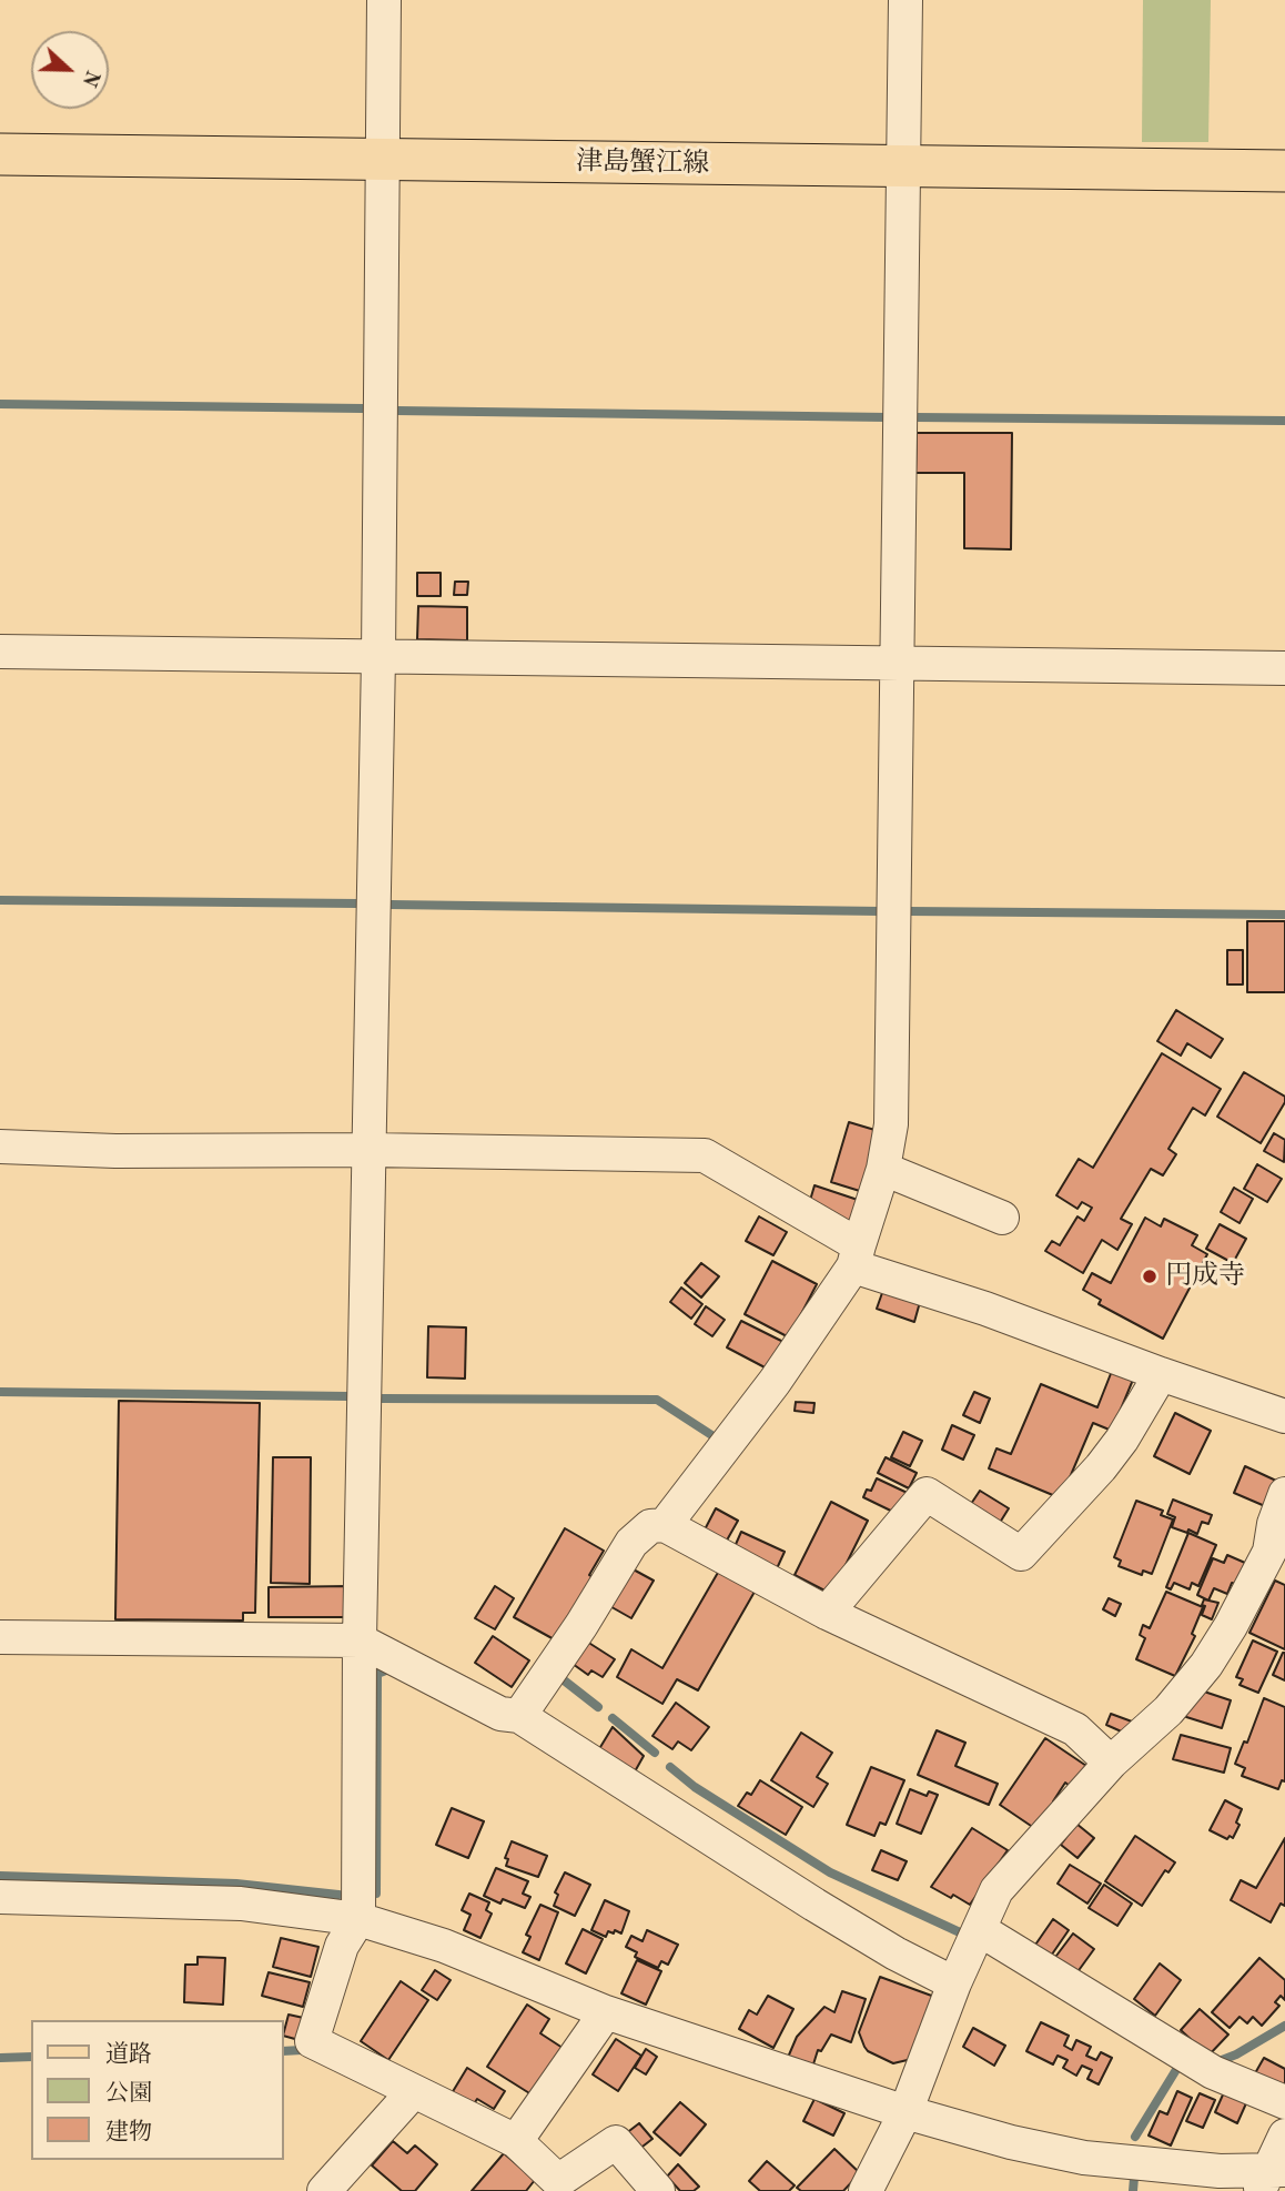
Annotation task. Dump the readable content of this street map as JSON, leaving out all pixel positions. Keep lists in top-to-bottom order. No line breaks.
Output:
{"streets":{"main road":["津島蟹江線"]},"places":["円成寺"],"legend":["道路","公園","建物"],"north":"right"}
